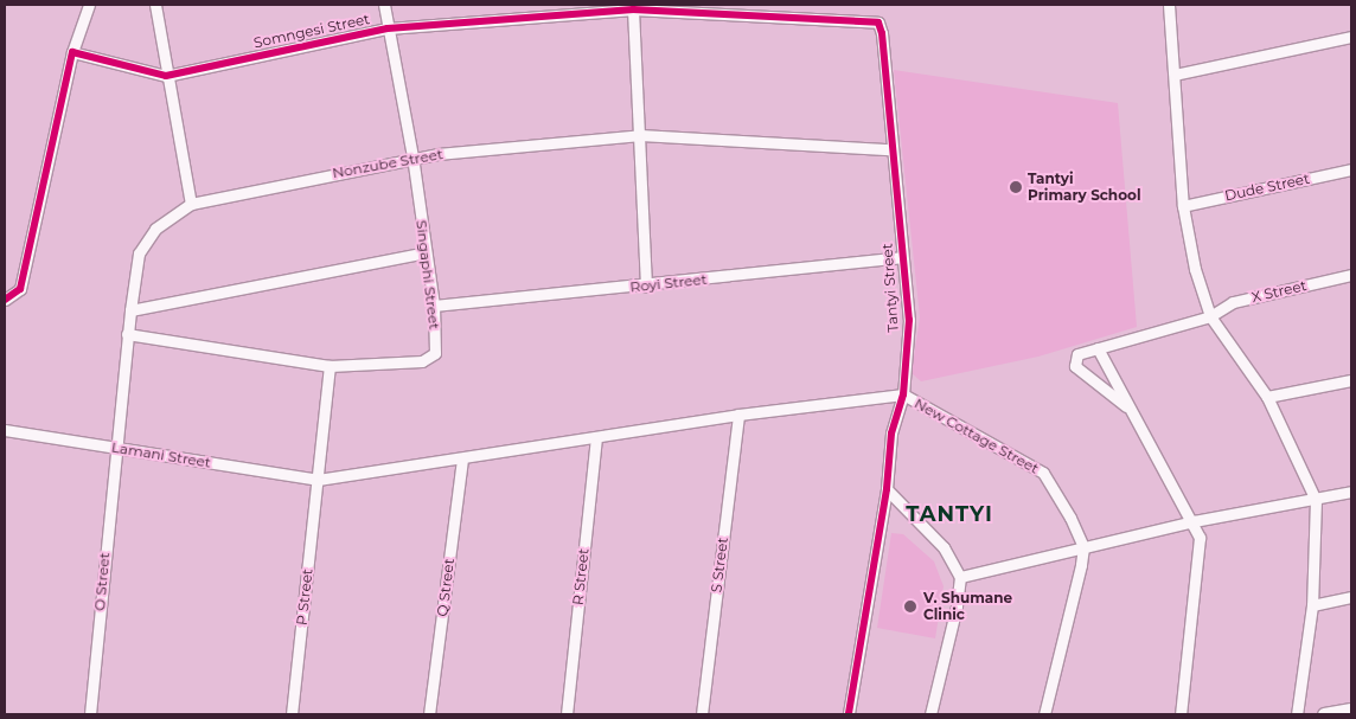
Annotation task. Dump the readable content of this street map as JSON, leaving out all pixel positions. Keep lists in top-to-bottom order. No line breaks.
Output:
{"streets":{"street":["Somngesi Street","Nonzube Street","Dude Street","Singaphi Street","Royi Street","Tantyi Street","X Street","New Cottage Street","Lamani Street","S Street","R Street","O Street","Q Street","P Street"]},"crossings":[["Somngesi Street","Singaphi Street"],["Somngesi Street","Tantyi Street"],["Nonzube Street","Singaphi Street"],["Nonzube Street","Tantyi Street"],["Nonzube Street","Lamani Street"],["Nonzube Street","O Street"],["Singaphi Street","Royi Street"],["Singaphi Street","P Street"],["Royi Street","Tantyi Street"],["Tantyi Street","New Cottage Street"],["Tantyi Street","Lamani Street"],["New Cottage Street","Lamani Street"],["Lamani Street","S Street"],["Lamani Street","R Street"],["Lamani Street","O Street"],["Lamani Street","Q Street"],["Lamani Street","P Street"]],"districts":["TANTYI"],"places":["Tantyi Primary School","V. Shumane Clinic"]}
